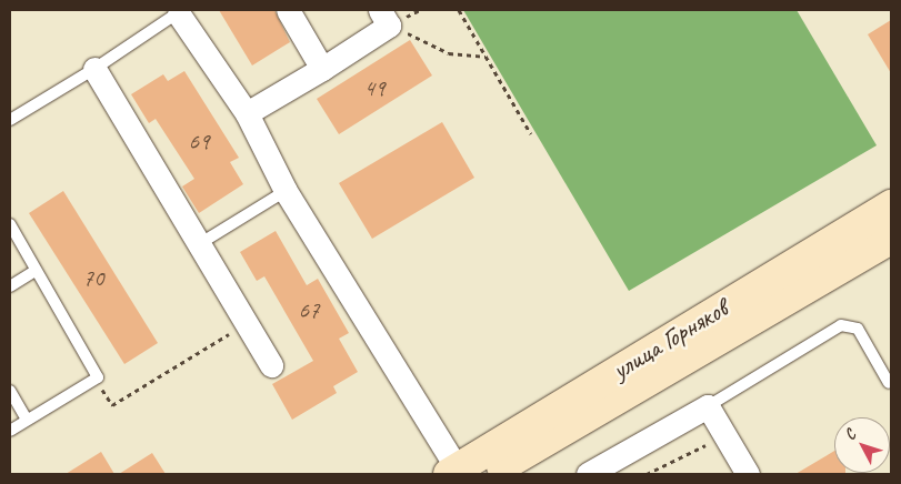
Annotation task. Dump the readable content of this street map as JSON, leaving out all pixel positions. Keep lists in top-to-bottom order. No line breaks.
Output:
{"streets":{"street":["улица Горняков"]},"house_numbers":["49","69","70","67"],"north":"top left"}
